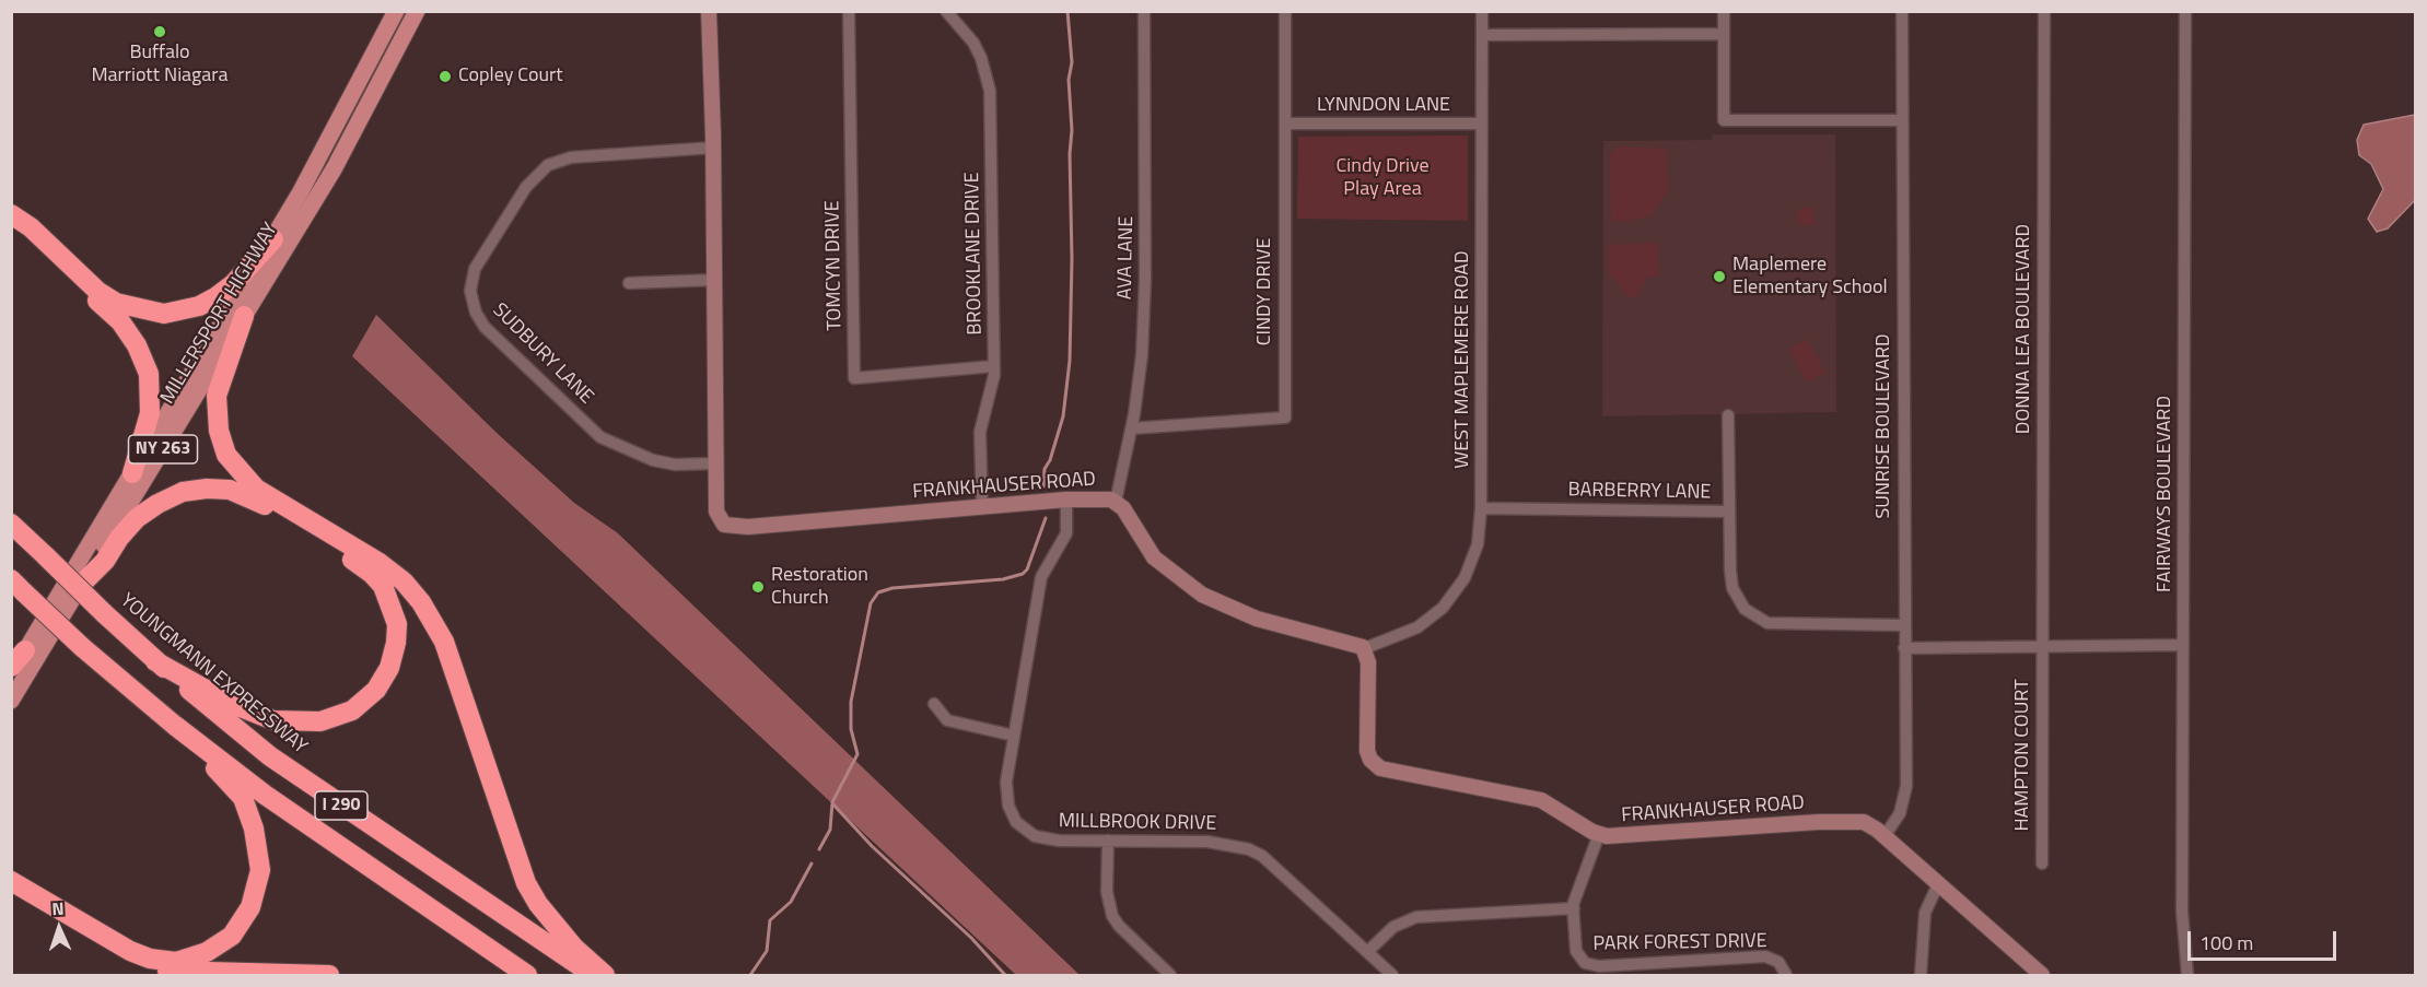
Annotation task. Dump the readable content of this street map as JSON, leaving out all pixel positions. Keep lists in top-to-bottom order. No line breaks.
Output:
{"streets":{"highway":["YOUNGMANN EXPRESSWAY","I 290"],"main road":["MILLERSPORT HIGHWAY","NY 263"],"street":["LYNNDON LANE","BROOKLANE DRIVE","AVA LANE","TOMCYN DRIVE","CINDY DRIVE","DONNA LEA BOULEVARD","SUDBURY LANE","WEST MAPLEMERE ROAD","SUNRISE BOULEVARD","FRANKHAUSER ROAD","BARBERRY LANE","FAIRWAYS BOULEVARD","HAMPTON COURT","MILLBROOK DRIVE","PARK FOREST DRIVE"]},"crossings":[["LYNNDON LANE","CINDY DRIVE"],["LYNNDON LANE","WEST MAPLEMERE ROAD"],["BROOKLANE DRIVE","TOMCYN DRIVE"],["BROOKLANE DRIVE","FRANKHAUSER ROAD"],["AVA LANE","CINDY DRIVE"],["AVA LANE","FRANKHAUSER ROAD"],["DONNA LEA BOULEVARD","HAMPTON COURT"],["SUDBURY LANE","FRANKHAUSER ROAD"],["WEST MAPLEMERE ROAD","FRANKHAUSER ROAD"],["WEST MAPLEMERE ROAD","BARBERRY LANE"],["SUNRISE BOULEVARD","FRANKHAUSER ROAD"],["SUNRISE BOULEVARD","BARBERRY LANE"],["FRANKHAUSER ROAD","MILLBROOK DRIVE"],["FRANKHAUSER ROAD","PARK FOREST DRIVE"]],"parks":["Cindy Drive Play Area"],"places":["Buffalo Marriott Niagara","Copley Court","Maplemere Elementary School","Restoration Church"],"scale_bar":"100 m","north":"top"}
